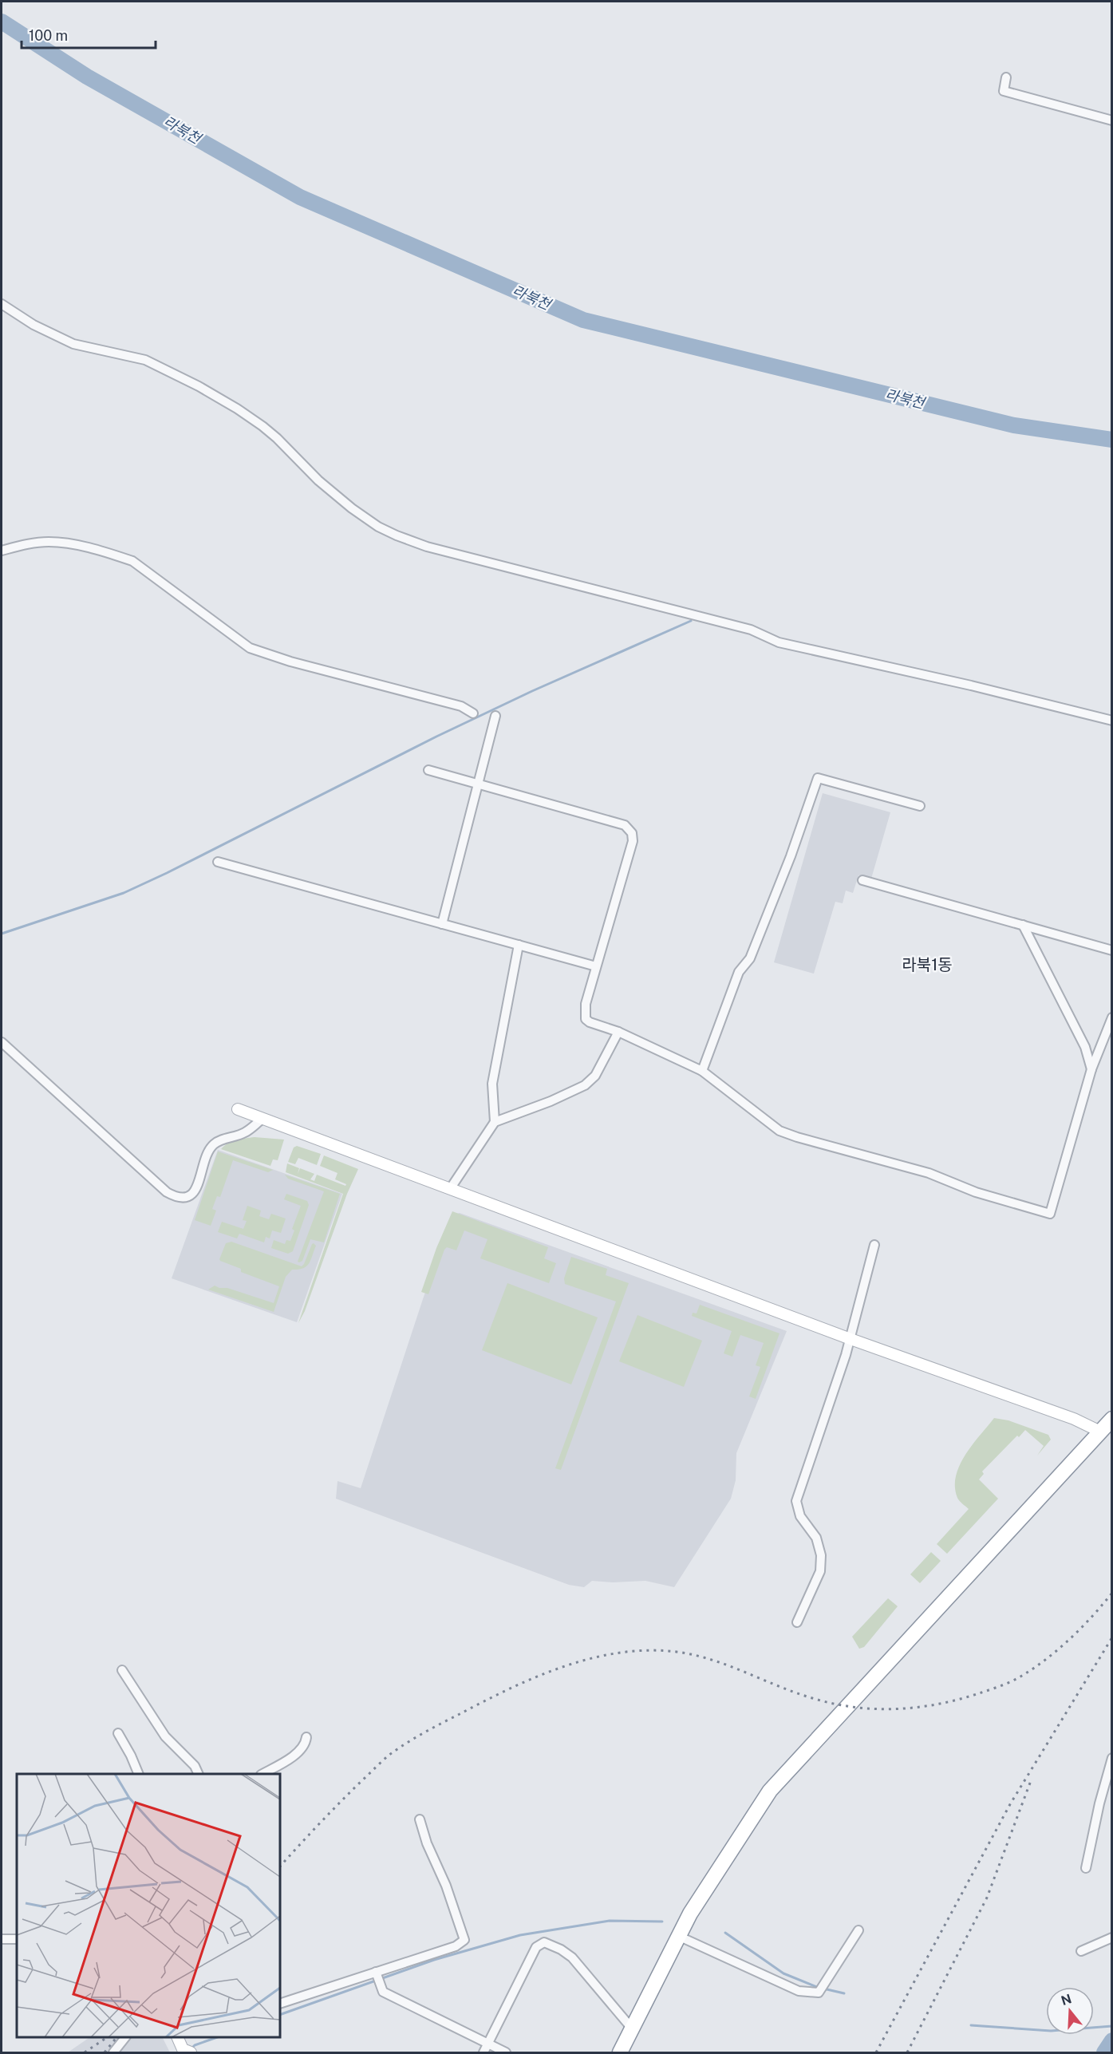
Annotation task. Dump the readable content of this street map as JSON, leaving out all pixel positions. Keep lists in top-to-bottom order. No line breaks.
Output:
{"districts":["라북1동"],"water":["라북천"],"scale_bar":"100 m","north":"top"}
